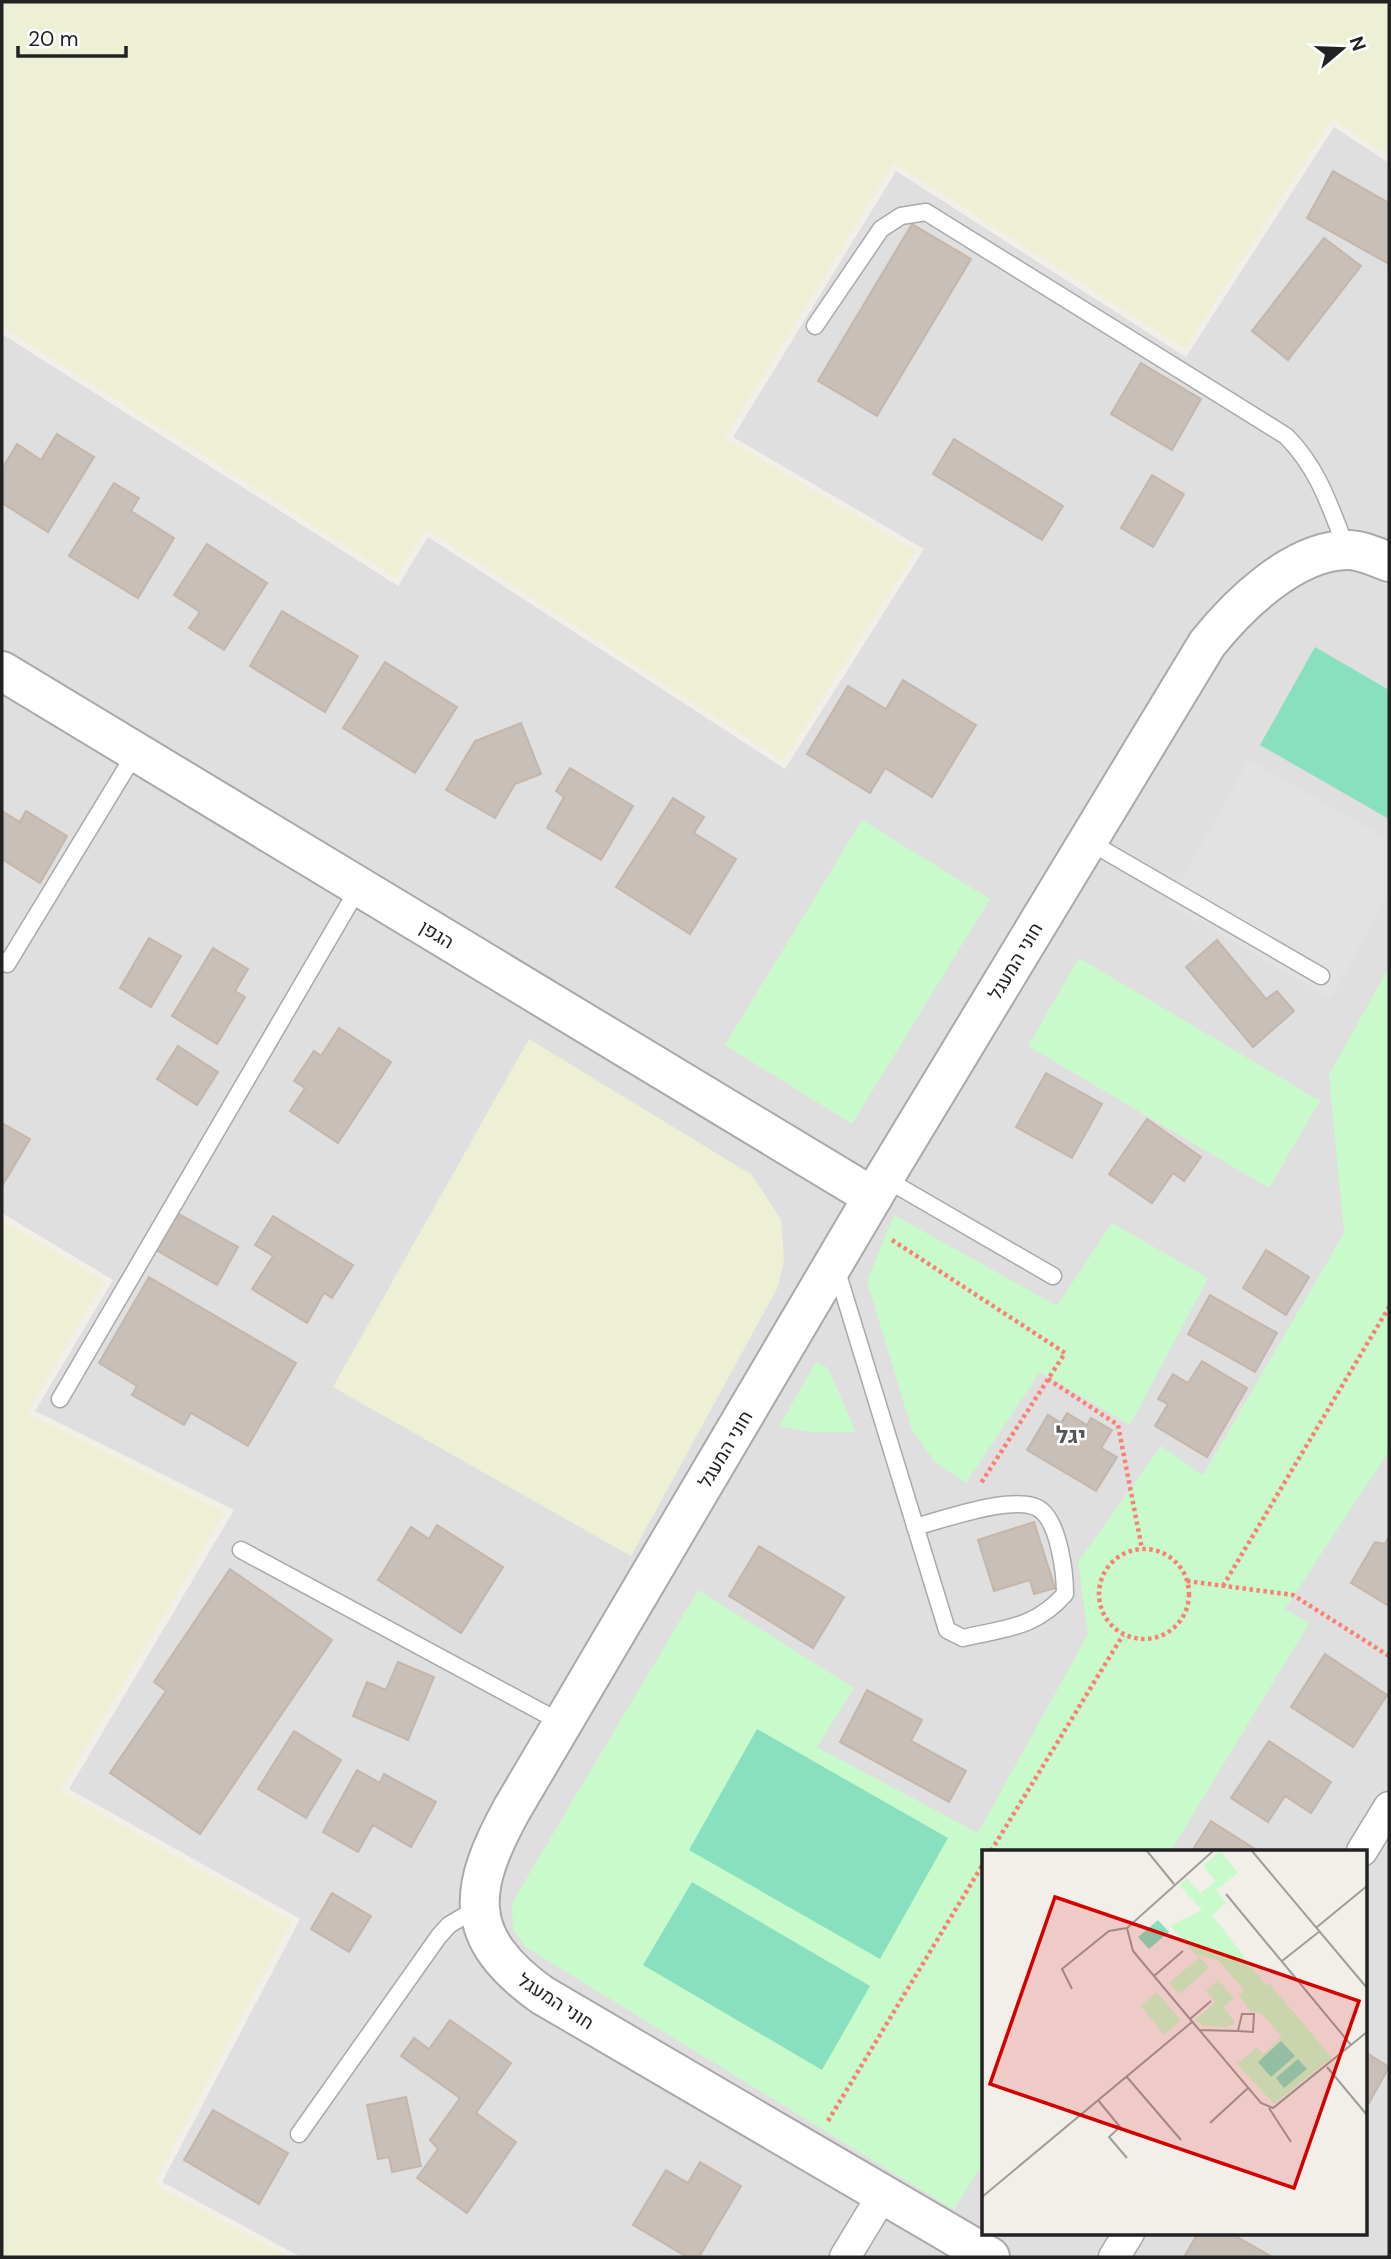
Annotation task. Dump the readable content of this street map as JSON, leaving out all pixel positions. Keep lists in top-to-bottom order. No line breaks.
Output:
{"streets":{"street":["הגפן","חוני המעגל"]},"crossings":[["הגפן","חוני המעגל"]],"districts":["יגל"],"scale_bar":"20 m","north":"right"}
